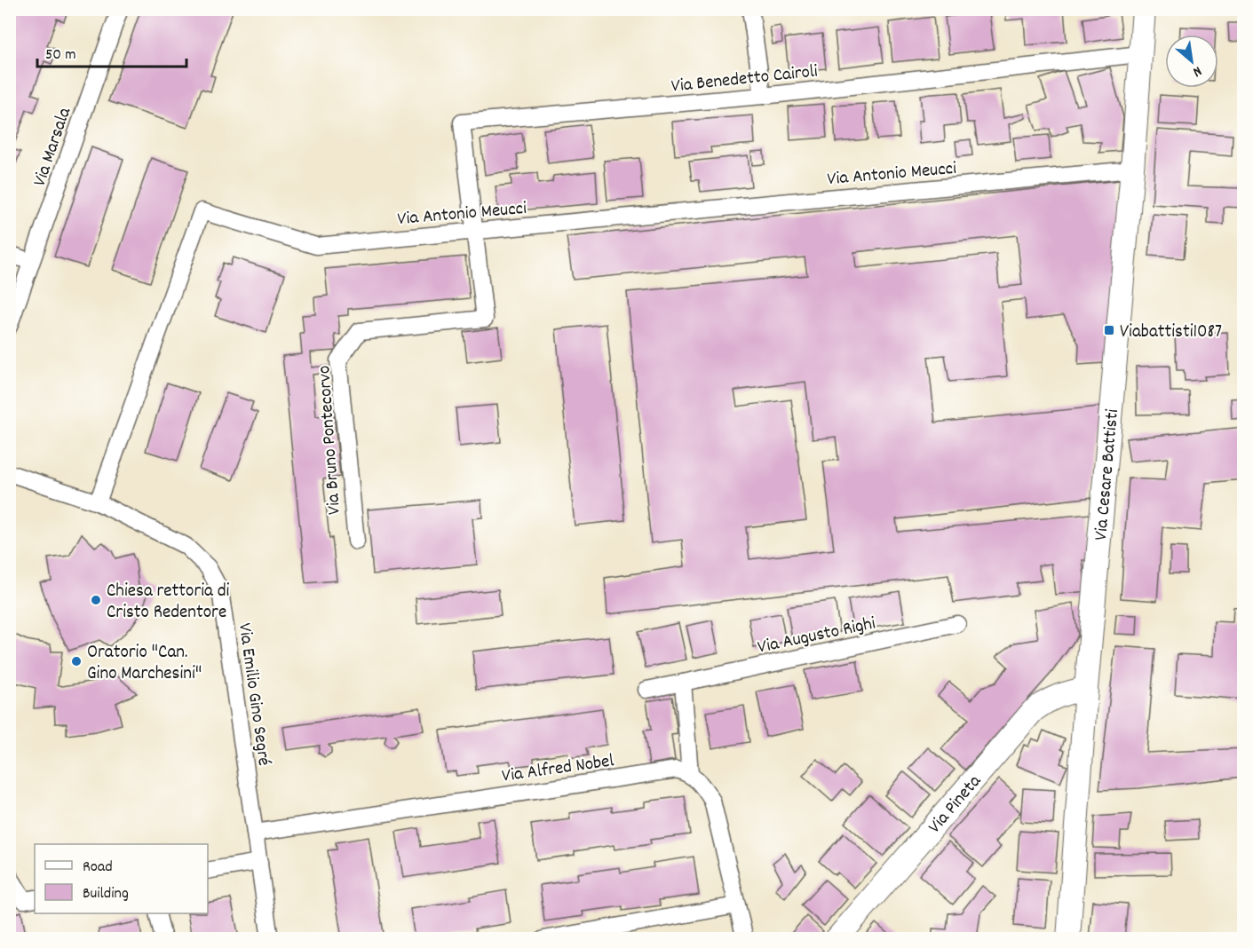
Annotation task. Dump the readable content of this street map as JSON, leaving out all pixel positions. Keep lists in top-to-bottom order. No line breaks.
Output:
{"streets":{"street":["Via Benedetto Cairoli","Via Marsala","Via Antonio Meucci","Via Bruno Pontecorvo","Via Cesare Battisti","Via Augusto Righi","Via Emilio Gino Segré","Via Alfred Nobel","Via Pineta"]},"crossings":[["Via Benedetto Cairoli","Via Antonio Meucci"],["Via Benedetto Cairoli","Via Bruno Pontecorvo"],["Via Benedetto Cairoli","Via Cesare Battisti"],["Via Antonio Meucci","Via Bruno Pontecorvo"],["Via Antonio Meucci","Via Cesare Battisti"],["Via Antonio Meucci","Via Emilio Gino Segré"],["Via Cesare Battisti","Via Pineta"],["Via Emilio Gino Segré","Via Alfred Nobel"]],"places":{"transit":["Viabattisti1087"],"other":["Chiesa rettoria di Cristo Redentore","Oratorio \"Can. Gino Marchesini\""]},"legend":["Road","Building"],"scale_bar":"50 m","north":"bottom right"}
